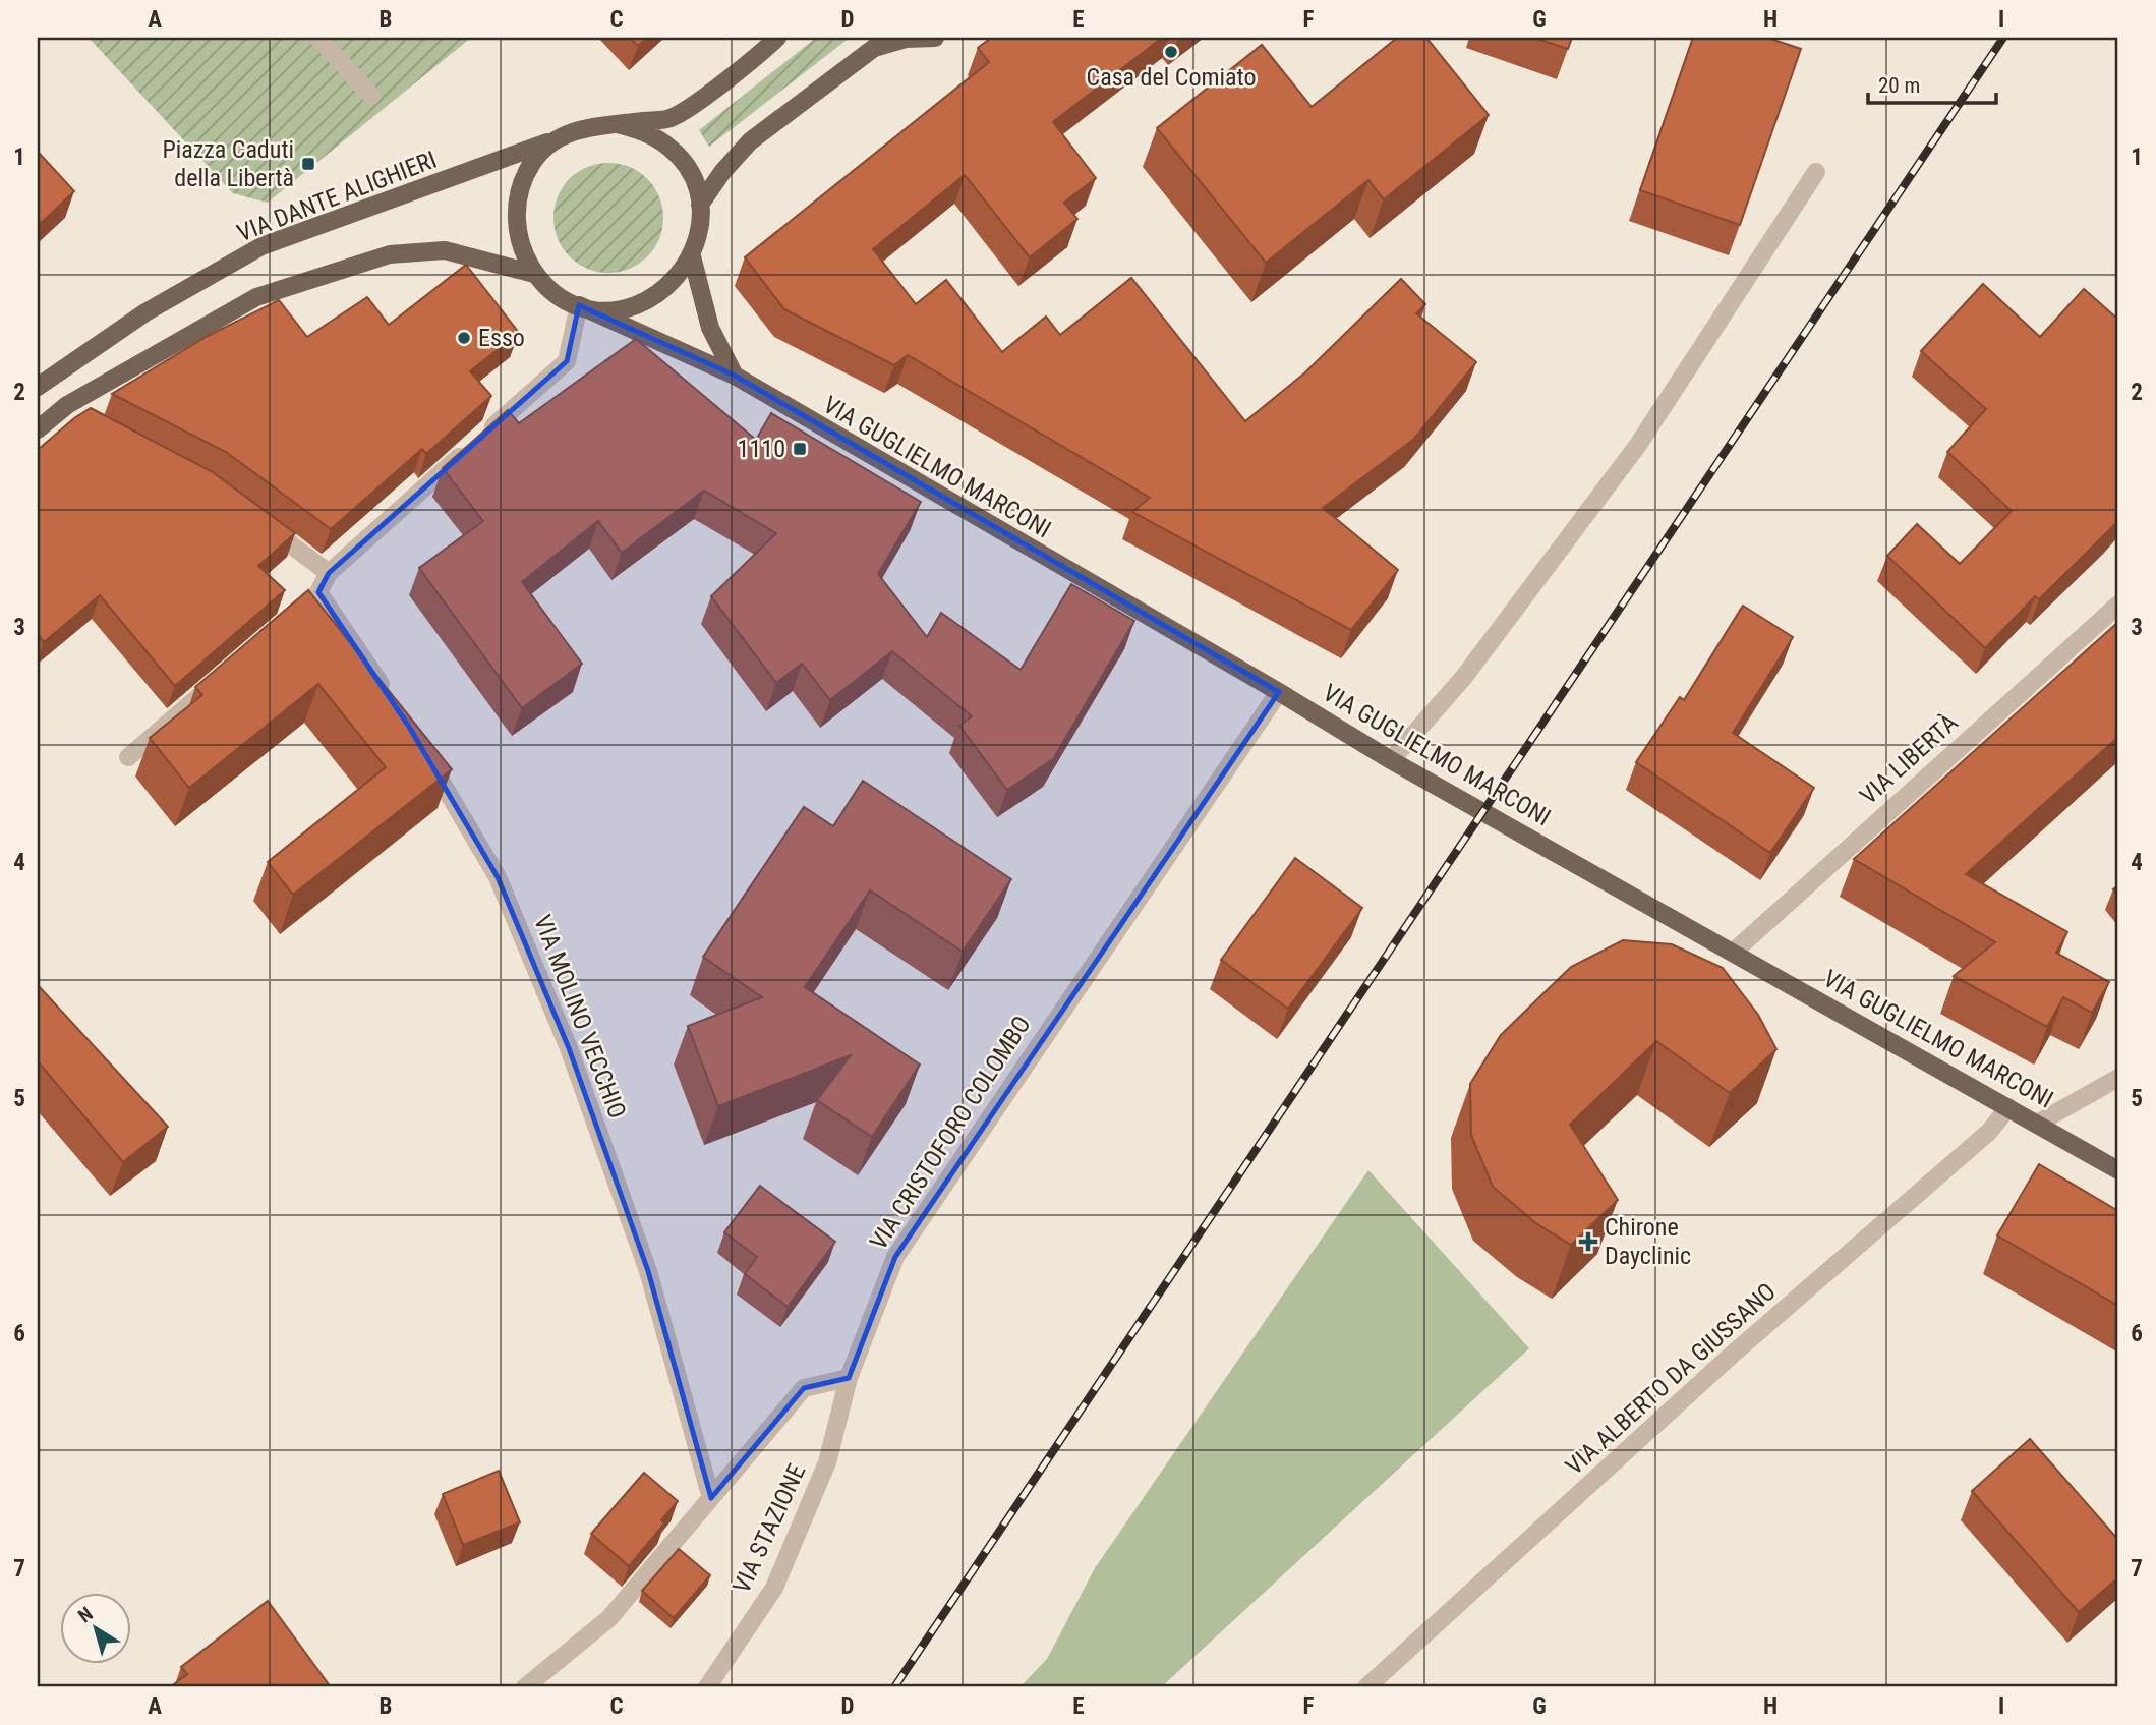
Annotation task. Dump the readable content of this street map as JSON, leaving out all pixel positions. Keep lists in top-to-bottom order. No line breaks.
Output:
{"streets":{"main road":["VIA DANTE ALIGHIERI","VIA GUGLIELMO MARCONI"],"street":["VIA LIBERTÀ","VIA MOLINO VECCHIO","VIA CRISTOFORO COLOMBO","VIA ALBERTO DA GIUSSANO","VIA STAZIONE"]},"crossings":[["VIA DANTE ALIGHIERI","VIA GUGLIELMO MARCONI"],["VIA GUGLIELMO MARCONI","VIA LIBERTÀ"],["VIA GUGLIELMO MARCONI","VIA CRISTOFORO COLOMBO"],["VIA GUGLIELMO MARCONI","VIA ALBERTO DA GIUSSANO"],["VIA CRISTOFORO COLOMBO","VIA STAZIONE"]],"places":{"other":["Casa del Comiato","Esso"],"transit":["Piazza Caduti della Libertà","1110"],"health":["Chirone Dayclinic"]},"scale_bar":"20 m","north":"top left","grid":{"columns":["A","B","C","D","E","F","G","H","I"],"rows":["1","2","3","4","5","6","7"]}}
